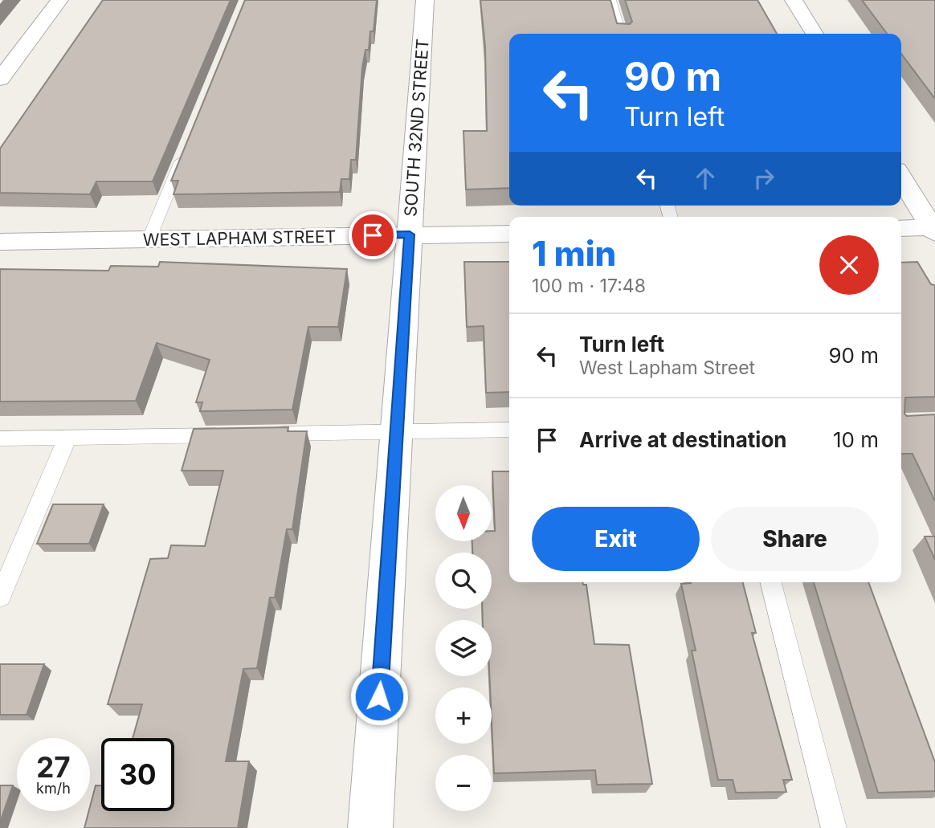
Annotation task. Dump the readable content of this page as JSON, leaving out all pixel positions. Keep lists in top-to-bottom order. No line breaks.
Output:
{"streets":{"street":["SOUTH 32ND STREET","WEST LAPHAM STREET"]},"crossings":[["SOUTH 32ND STREET","WEST LAPHAM STREET"]],"north":"bottom","page":{"turn":["90 m","Turn left"],"heading":["1 min","100 m · 17:48"],"list":[{"name":"Turn left","note":"West Lapham Street","value":"90 m"},{"name":"Arrive at destination","value":"10 m"}],"map_buttons":["+","−"],"buttons":["Exit","Share"],"speed":"27 km/h","limit":"30"}}
